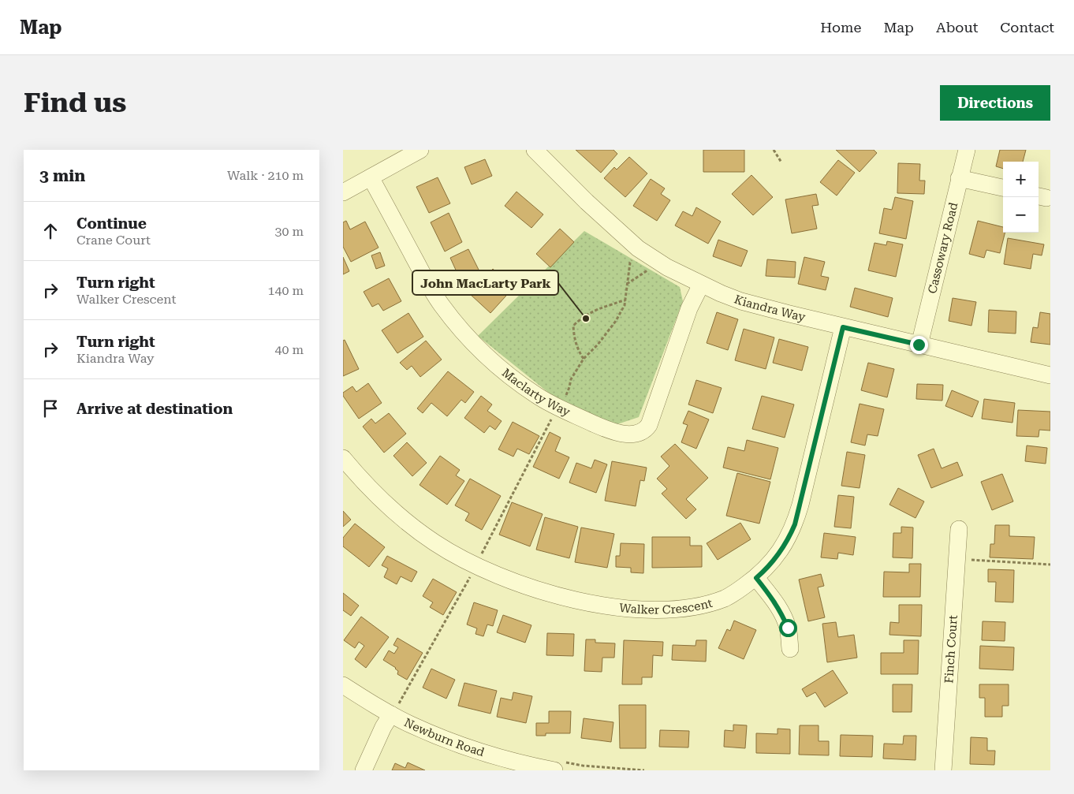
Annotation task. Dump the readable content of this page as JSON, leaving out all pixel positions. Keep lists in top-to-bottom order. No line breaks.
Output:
{"streets":{"street":["Cassowary Road","Kiandra Way","Maclarty Way","Walker Crescent","Finch Court","Newburn Road"]},"crossings":[["Cassowary Road","Kiandra Way"],["Kiandra Way","Maclarty Way"],["Kiandra Way","Walker Crescent"]],"places":["John MacLarty Park"],"page":{"header":"Map","nav":["Home","Map","About","Contact"],"buttons":"Directions","title":"Find us","heading":["3 min","Walk · 210 m"],"map_buttons":["+","−"],"list":[["Continue","Crane Court","30 m"],["Turn right","Walker Crescent","140 m"],["Turn right","Kiandra Way","40 m"],"Arrive at destination"]}}
